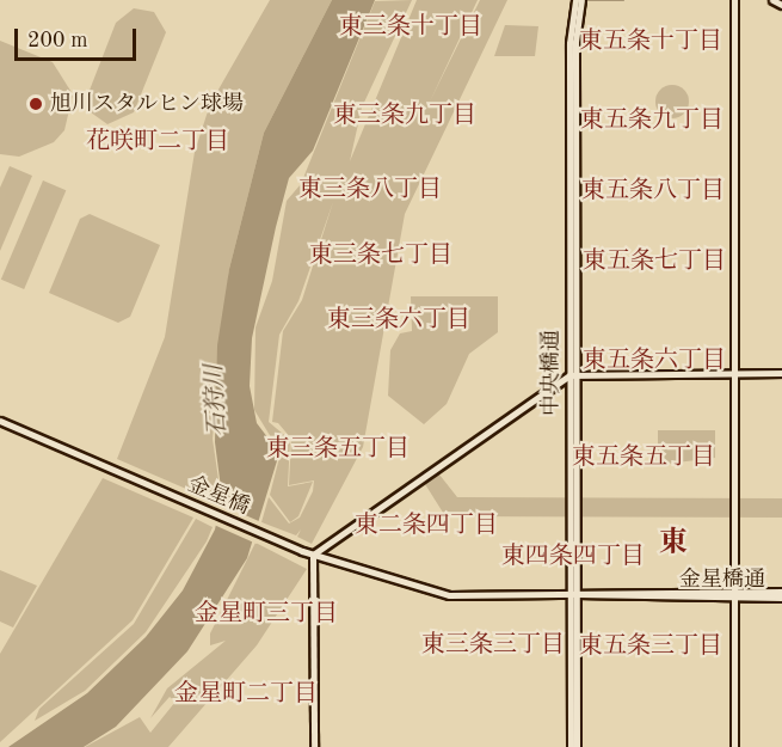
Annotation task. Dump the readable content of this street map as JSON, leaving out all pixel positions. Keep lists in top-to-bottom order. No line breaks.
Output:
{"streets":{"street":["中央橋通","金星橋","金星橋通"]},"crossings":[["中央橋通","金星橋通"],["金星橋","金星橋通"]],"districts":["東三条十丁目","東五条十丁目","東三条九丁目","東五条九丁目","花咲町二丁目","東三条八丁目","東五条八丁目","東三条七丁目","東五条七丁目","東三条六丁目","東五条六丁目","東三条五丁目","東五条五丁目","東二条四丁目","東","東四条四丁目","金星町三丁目","東三条三丁目","東五条三丁目","金星町二丁目"],"water":["石狩川"],"places":["旭川スタルヒン球場"],"scale_bar":"200 m"}
